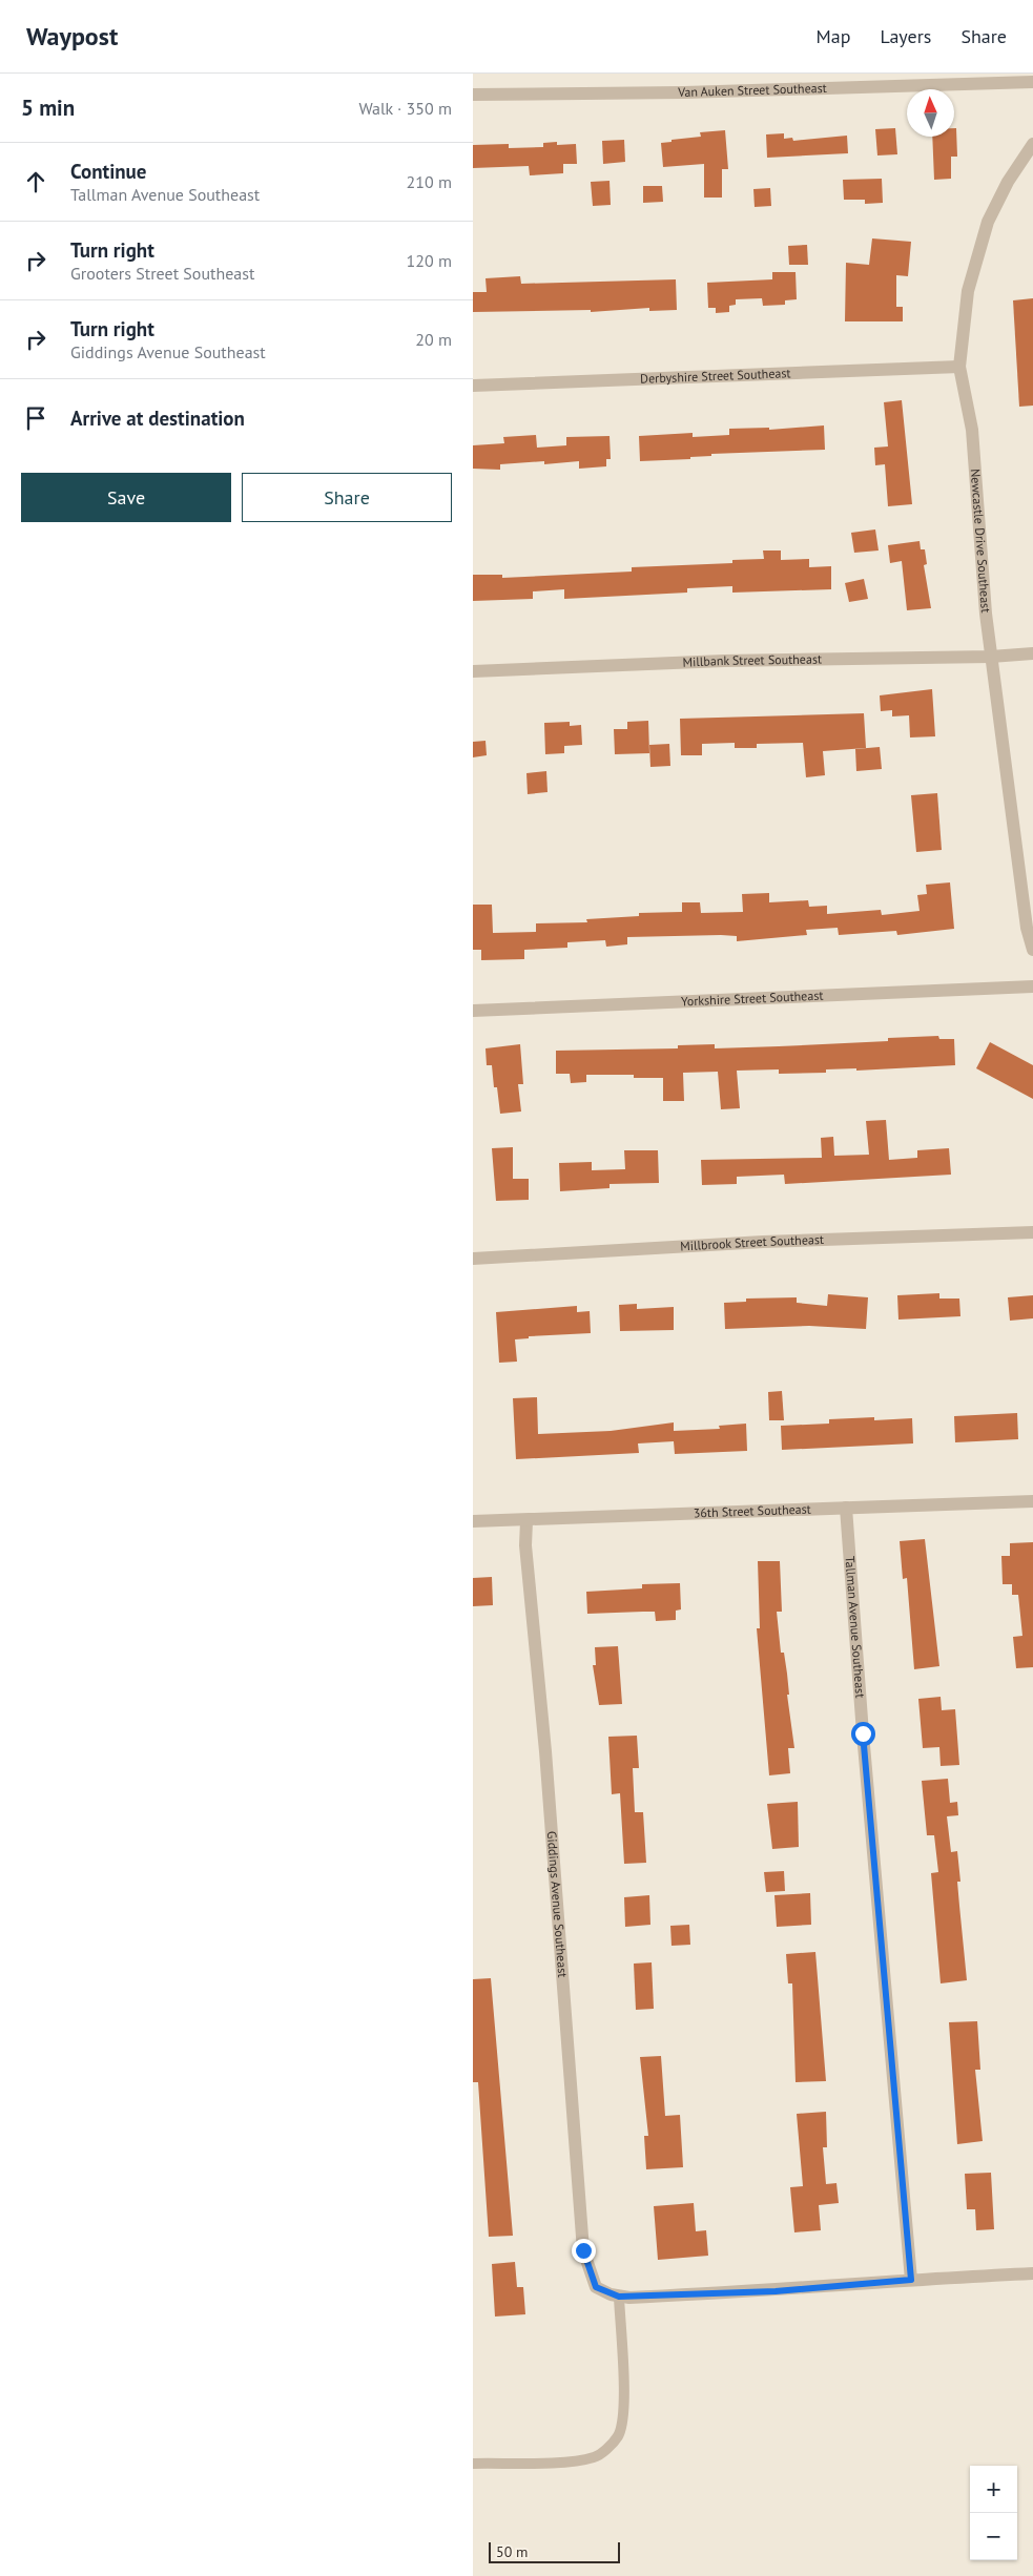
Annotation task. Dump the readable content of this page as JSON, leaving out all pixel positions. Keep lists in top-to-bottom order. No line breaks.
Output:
{"streets":{"street":["Van Auken Street Southeast","Derbyshire Street Southeast","Newcastle Drive Southeast","Millbank Street Southeast","Yorkshire Street Southeast","Millbrook Street Southeast","36th Street Southeast","Tallman Avenue Southeast","Giddings Avenue Southeast"]},"crossings":[["Derbyshire Street Southeast","Newcastle Drive Southeast"],["Newcastle Drive Southeast","Millbank Street Southeast"],["36th Street Southeast","Tallman Avenue Southeast"],["36th Street Southeast","Giddings Avenue Southeast"]],"scale_bar":"50 m","north":"top","page":{"header":"Waypost","nav":["Map","Layers","Share"],"heading":["5 min","Walk · 350 m"],"list":[["Continue","Tallman Avenue Southeast","210 m"],["Turn right","Grooters Street Southeast","120 m"],["Turn right","Giddings Avenue Southeast","20 m"],"Arrive at destination"],"buttons":["Save","Share"],"map_buttons":["+","−"],"scale":"50 m"}}
